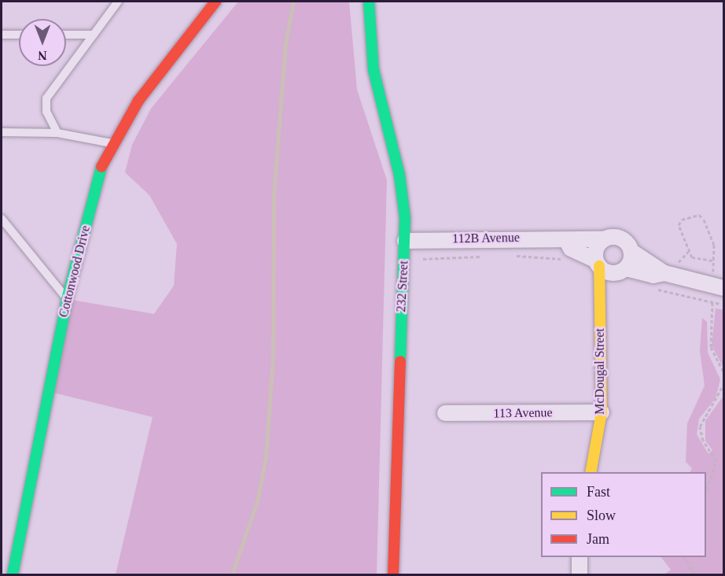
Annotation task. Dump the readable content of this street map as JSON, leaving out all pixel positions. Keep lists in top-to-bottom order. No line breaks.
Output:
{"streets":{"street":["112B Avenue","Cottonwood Drive","232 Street","McDougal Street","113 Avenue"]},"crossings":[["112B Avenue","232 Street"],["112B Avenue","McDougal Street"],["McDougal Street","113 Avenue"]],"legend":["Fast","Slow","Jam"],"north":"bottom"}
